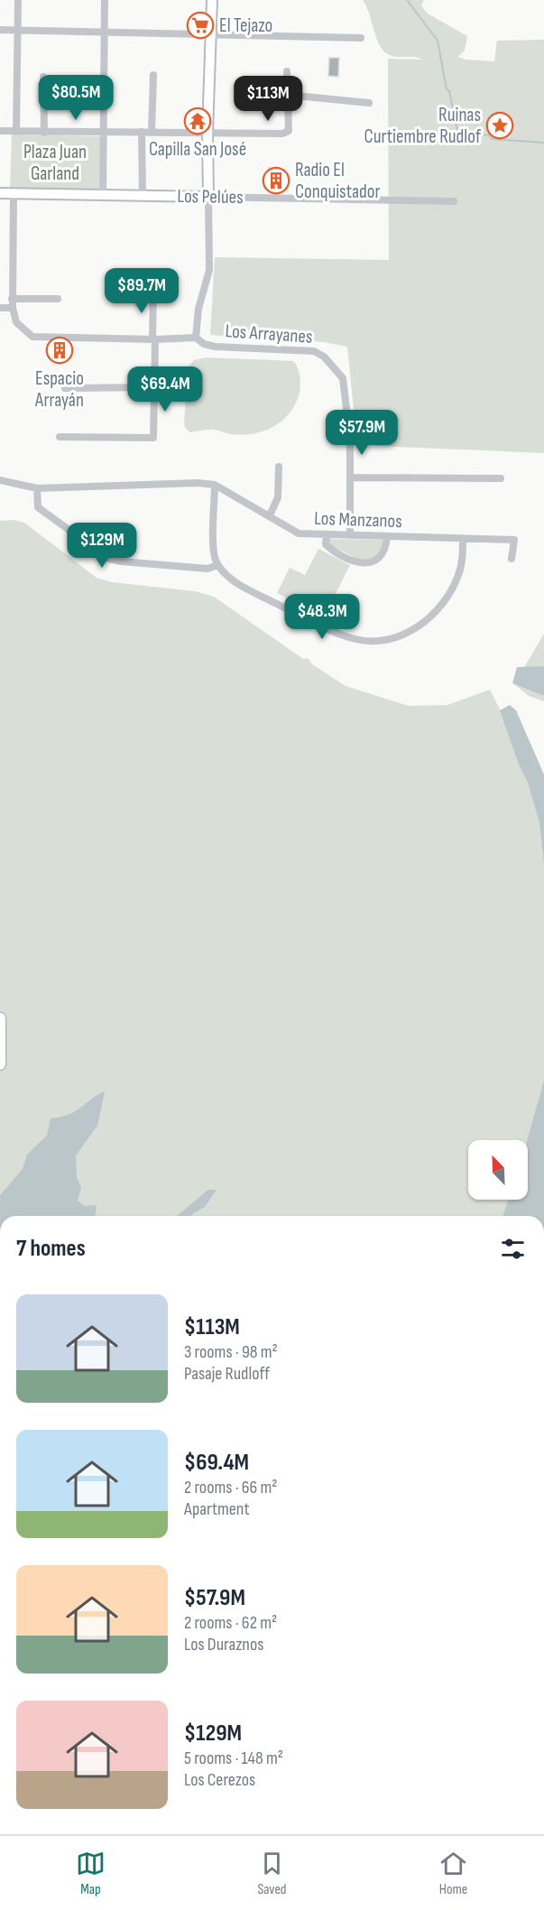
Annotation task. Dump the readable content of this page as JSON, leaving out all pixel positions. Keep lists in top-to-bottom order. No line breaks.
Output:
{"streets":{"street":["Los Pelúes","Los Arrayanes","Los Manzanos"]},"parks":["Plaza Juan Garland"],"places":{"supermarket":["El Tejazo"],"temple":["Capilla San José"],"place":["Ruinas Curtiembre Rudlof"],"building":["Radio El Conquistador","Espacio Arrayán"]},"north":"top left","page":{"price":["$80.5M","$113M","$89.7M","$69.4M","$57.9M","$129M","$48.3M"],"heading":"7 homes","list":[{"name":"$113M","note":"3 rooms · 98 m² · Pasaje Rudloff"},{"name":"$69.4M","note":"2 rooms · 66 m² · Apartment"},{"name":"$57.9M","note":"2 rooms · 62 m² · Los Duraznos"},{"name":"$129M","note":"5 rooms · 148 m² · Los Cerezos"}],"tabs":["Map","Saved","Home"]}}
